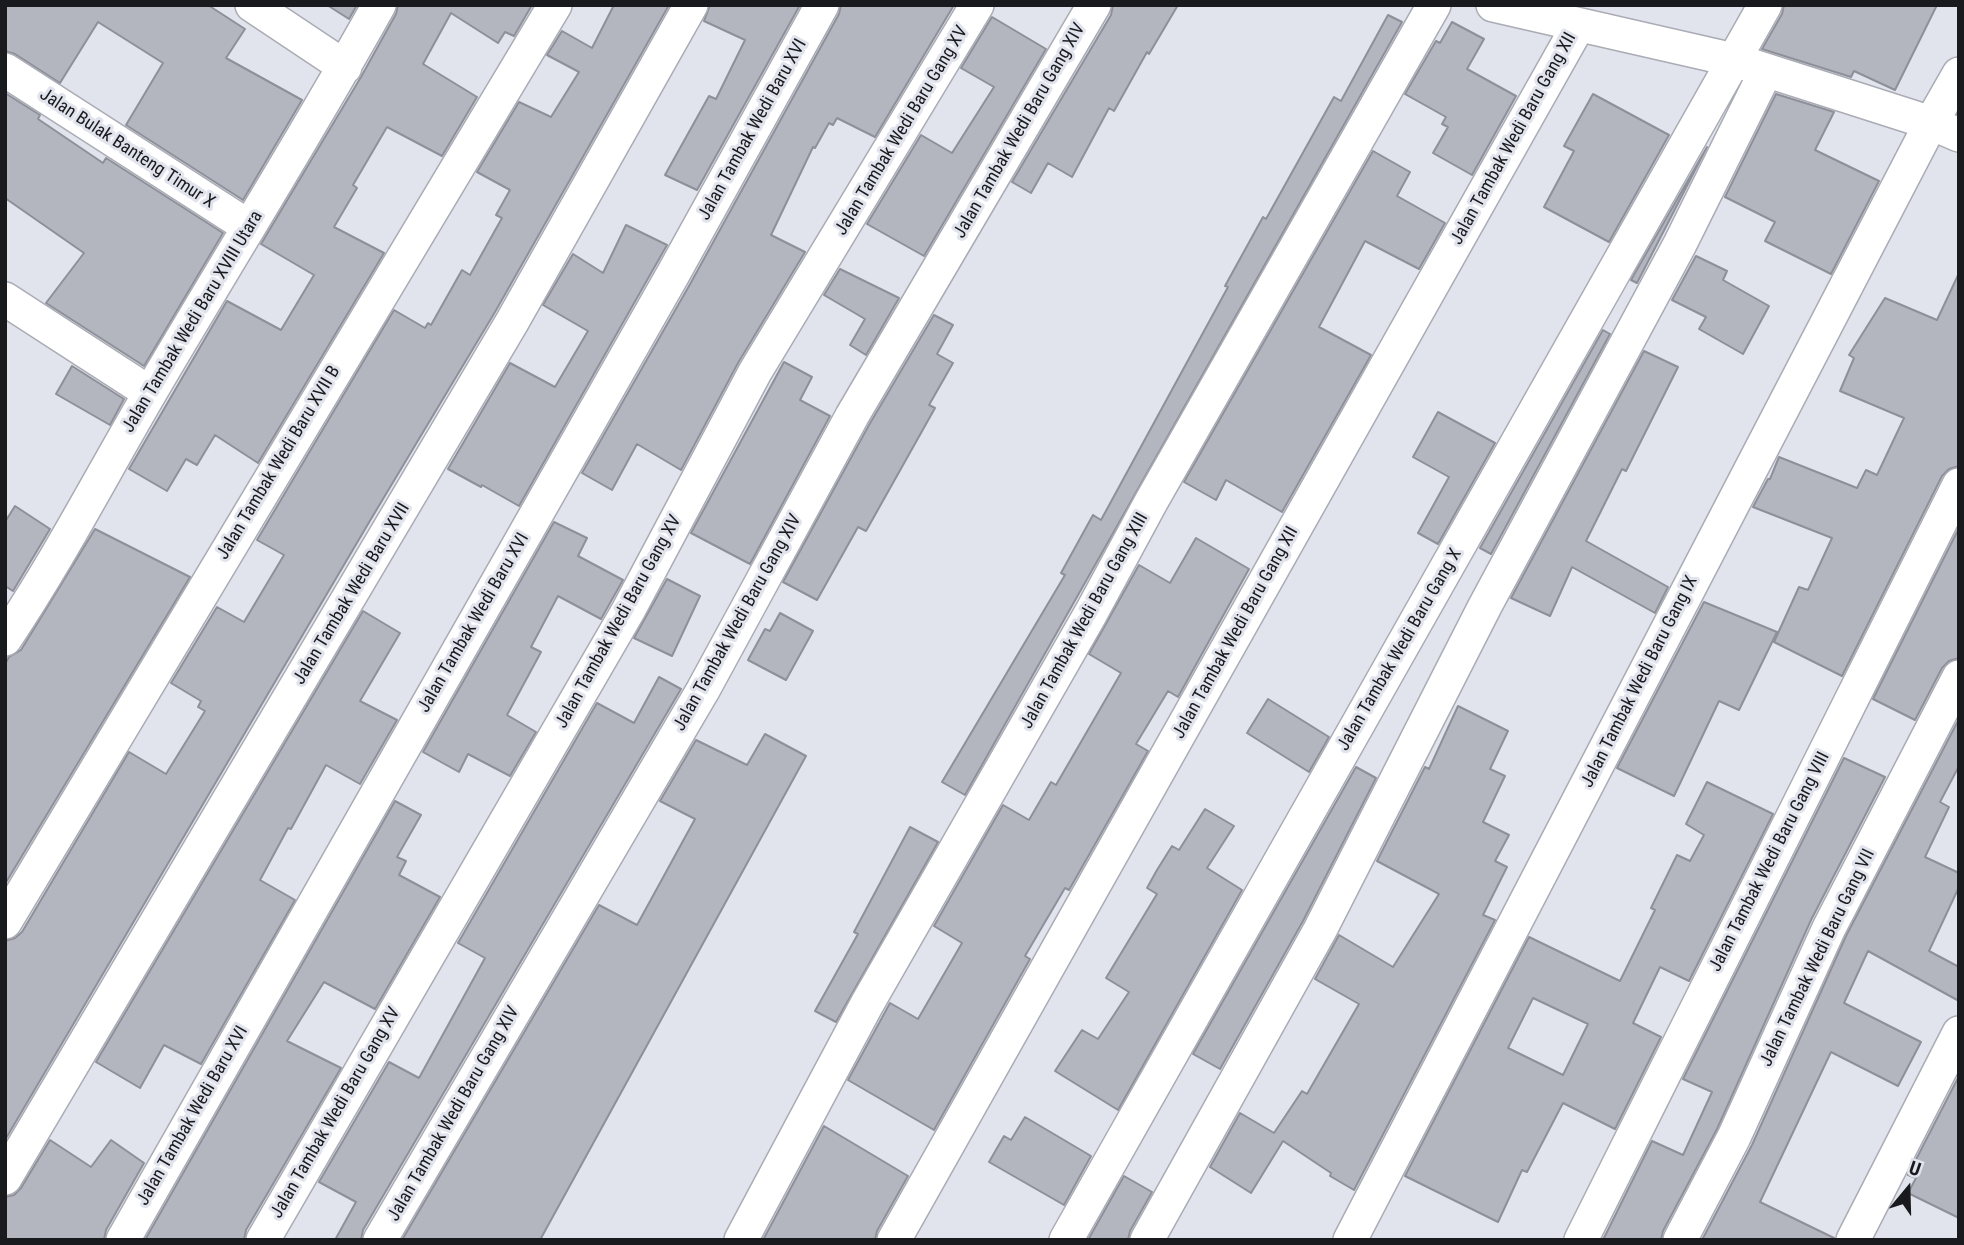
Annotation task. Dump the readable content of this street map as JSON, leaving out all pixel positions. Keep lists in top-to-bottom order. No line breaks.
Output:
{"streets":{"street":["Jalan Tambak Wedi Baru XVI","Jalan Tambak Wedi Baru Gang XV","Jalan Tambak Wedi Baru Gang XIV","Jalan Tambak Wedi Baru Gang XII","Jalan Bulak Banteng Timur X","Jalan Tambak Wedi Baru XVIII Utara","Jalan Tambak Wedi Baru XVII B","Jalan Tambak Wedi Baru XVII","Jalan Tambak Wedi Baru Gang XIII","Jalan Tambak Wedi Baru Gang X","Jalan Tambak Wedi Baru Gang IX","Jalan Tambak Wedi Baru Gang VIII","Jalan Tambak Wedi Baru Gang VII"]},"crossings":[["Jalan Bulak Banteng Timur X","Jalan Tambak Wedi Baru XVIII Utara"]],"north":"top"}
